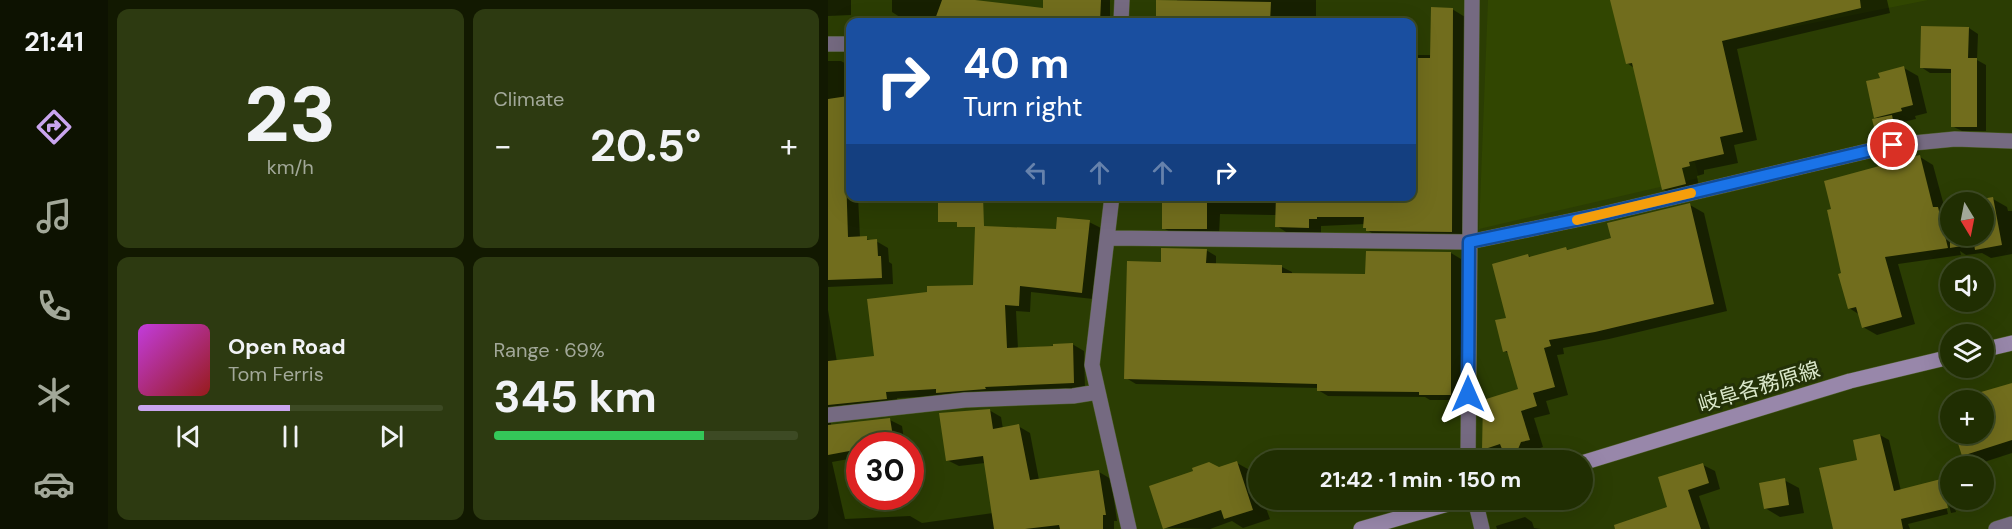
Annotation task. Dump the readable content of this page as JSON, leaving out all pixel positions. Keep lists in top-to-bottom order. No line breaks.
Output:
{"streets":{"main road":["岐阜各務原線"]},"north":"bottom","page":{"tabs":"21:41","tile":[["23","km/h"],"Climate",["Range · 69%","345 km"]],"turn":["40 m","Turn right"],"heat":["−","20.5°","+"],"map_buttons":["+","−"],"song":["Open Road","Tom Ferris"],"limit":"30","trip":"21:42 · 1 min · 150 m"}}
